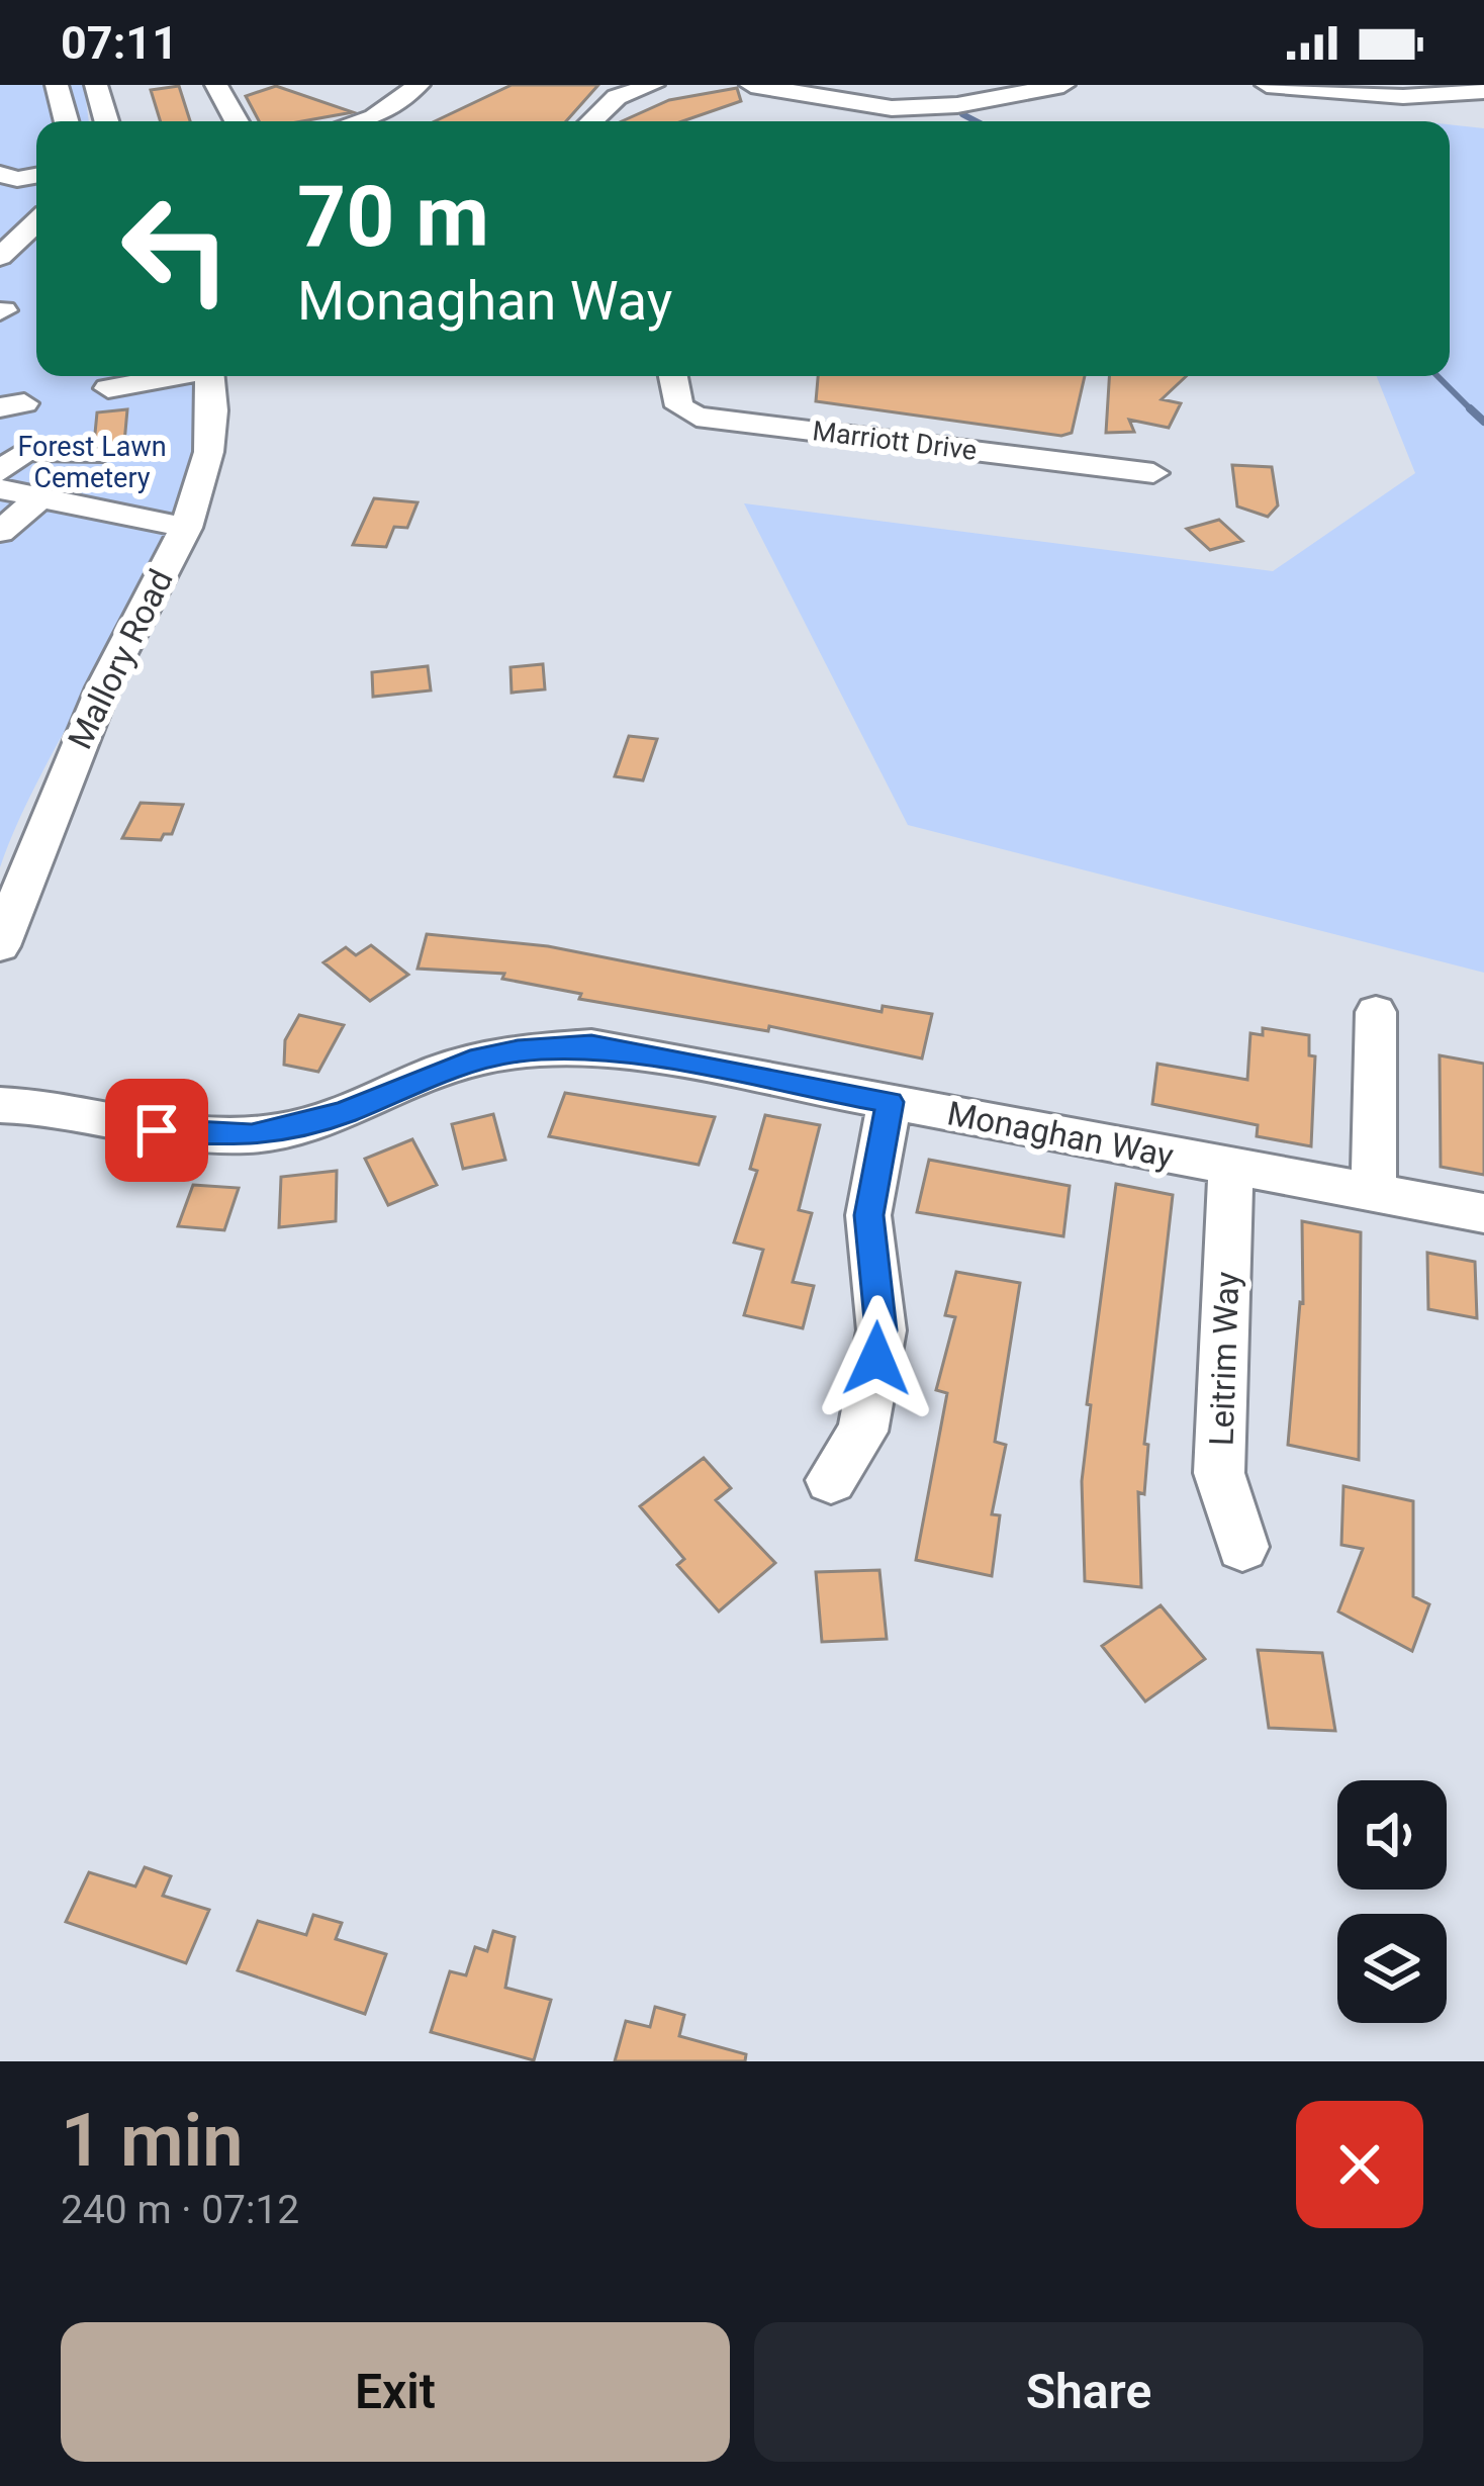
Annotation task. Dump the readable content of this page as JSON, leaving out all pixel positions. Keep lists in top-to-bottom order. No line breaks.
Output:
{"streets":{"street":["Marriott Drive","Mallory Road","Monaghan Way","Leitrim Way"]},"crossings":[["Monaghan Way","Leitrim Way"]],"parks":["Forest Lawn Cemetery"],"page":{"status":"07:11","turn":["70 m","Monaghan Way"],"heading":["1 min","240 m · 07:12"],"buttons":["Exit","Share"]}}
